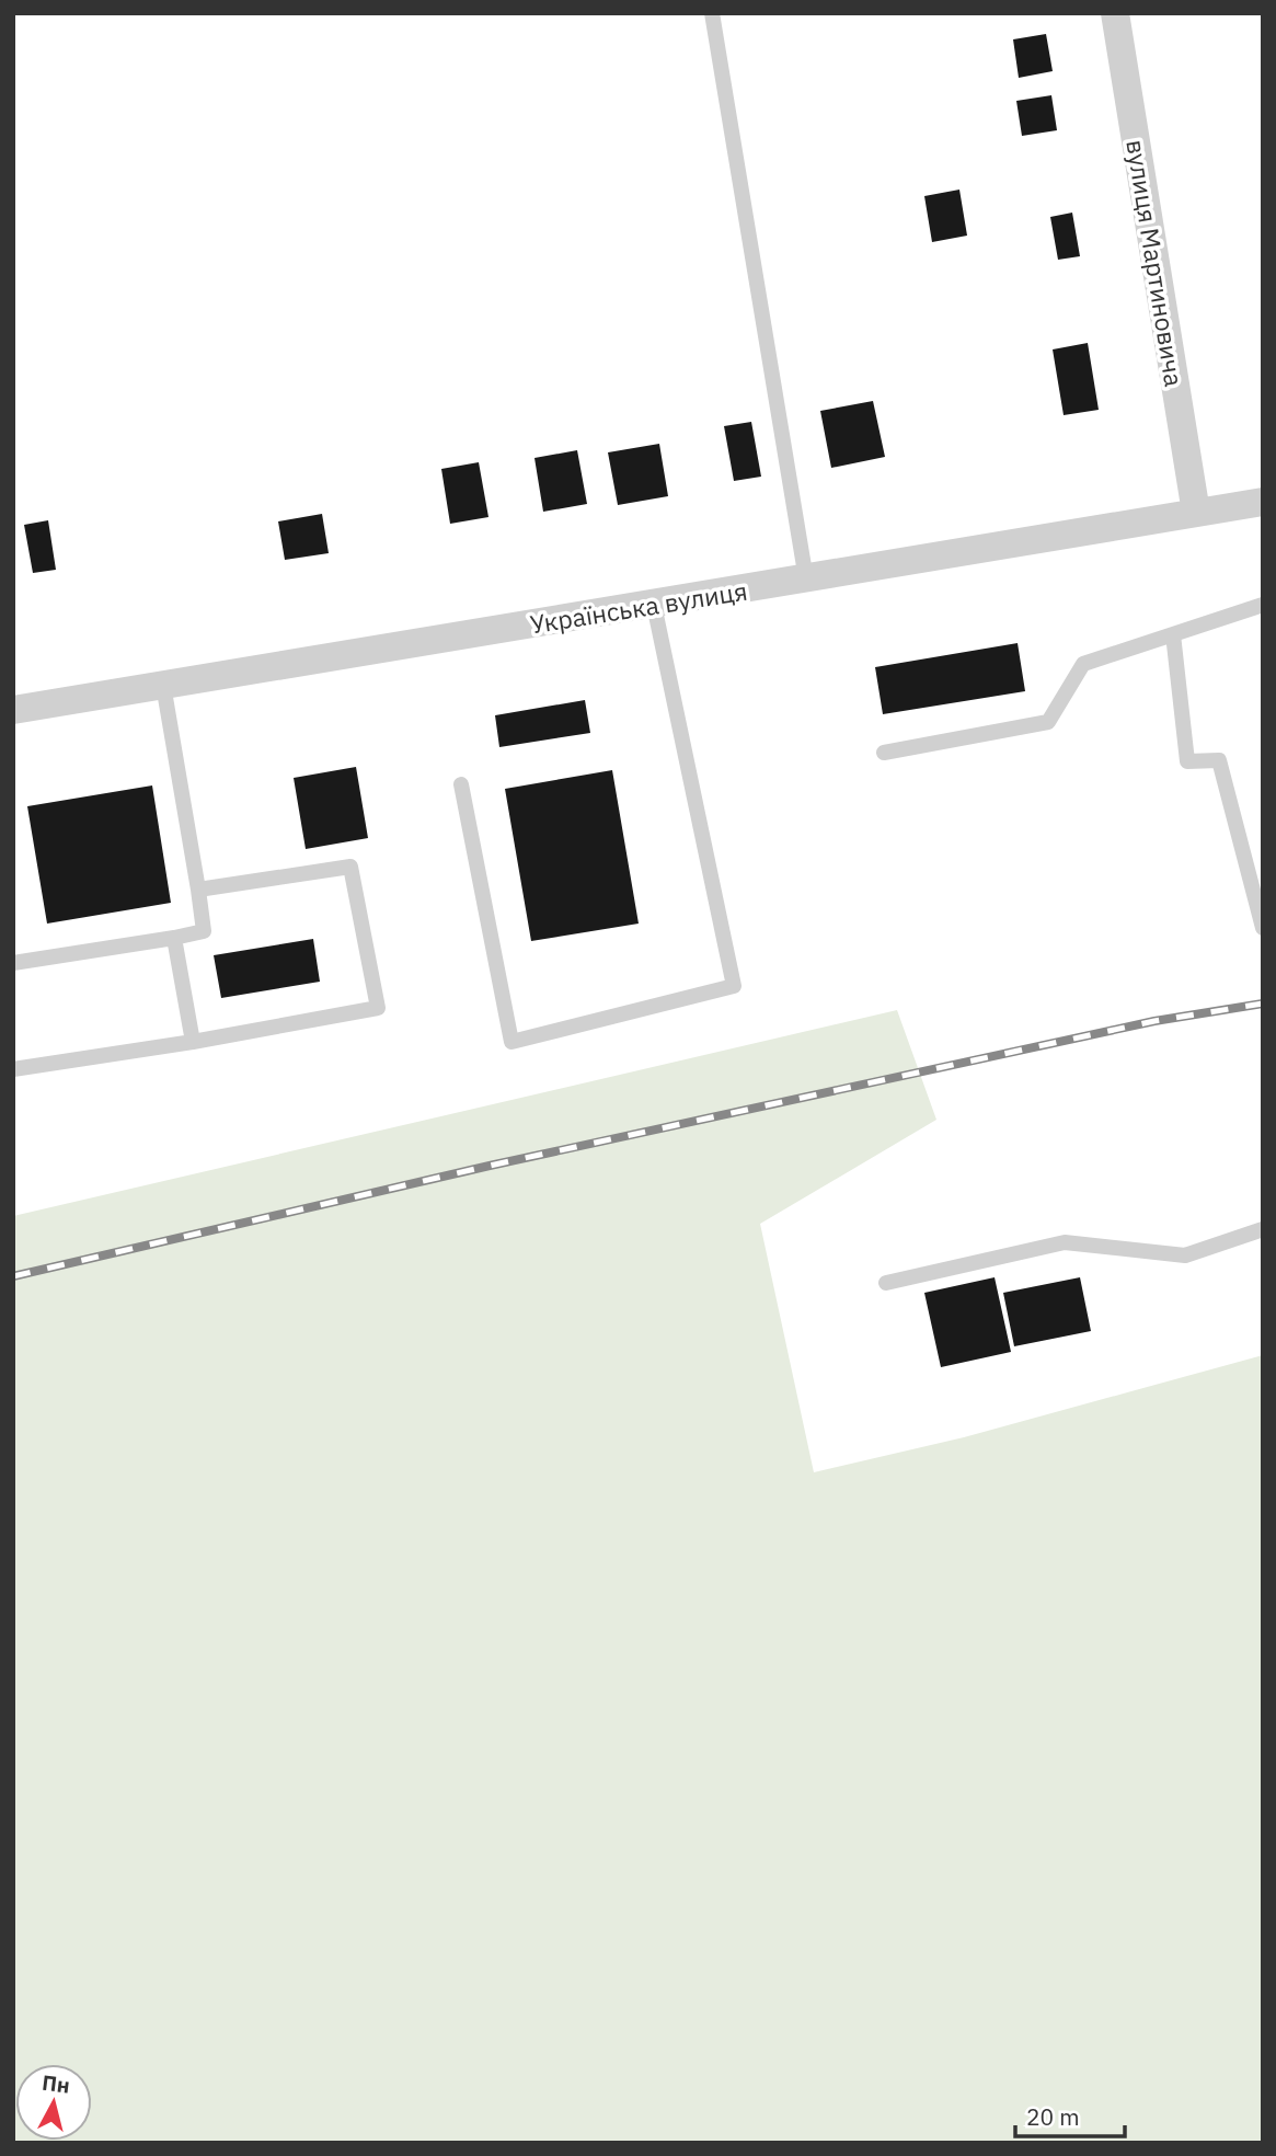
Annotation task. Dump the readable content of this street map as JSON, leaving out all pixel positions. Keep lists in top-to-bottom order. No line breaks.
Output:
{"streets":{"street":["вулиця Мартиновича","Українська вулиця"]},"crossings":[["вулиця Мартиновича","Українська вулиця"]],"scale_bar":"20 m","north":"top"}
